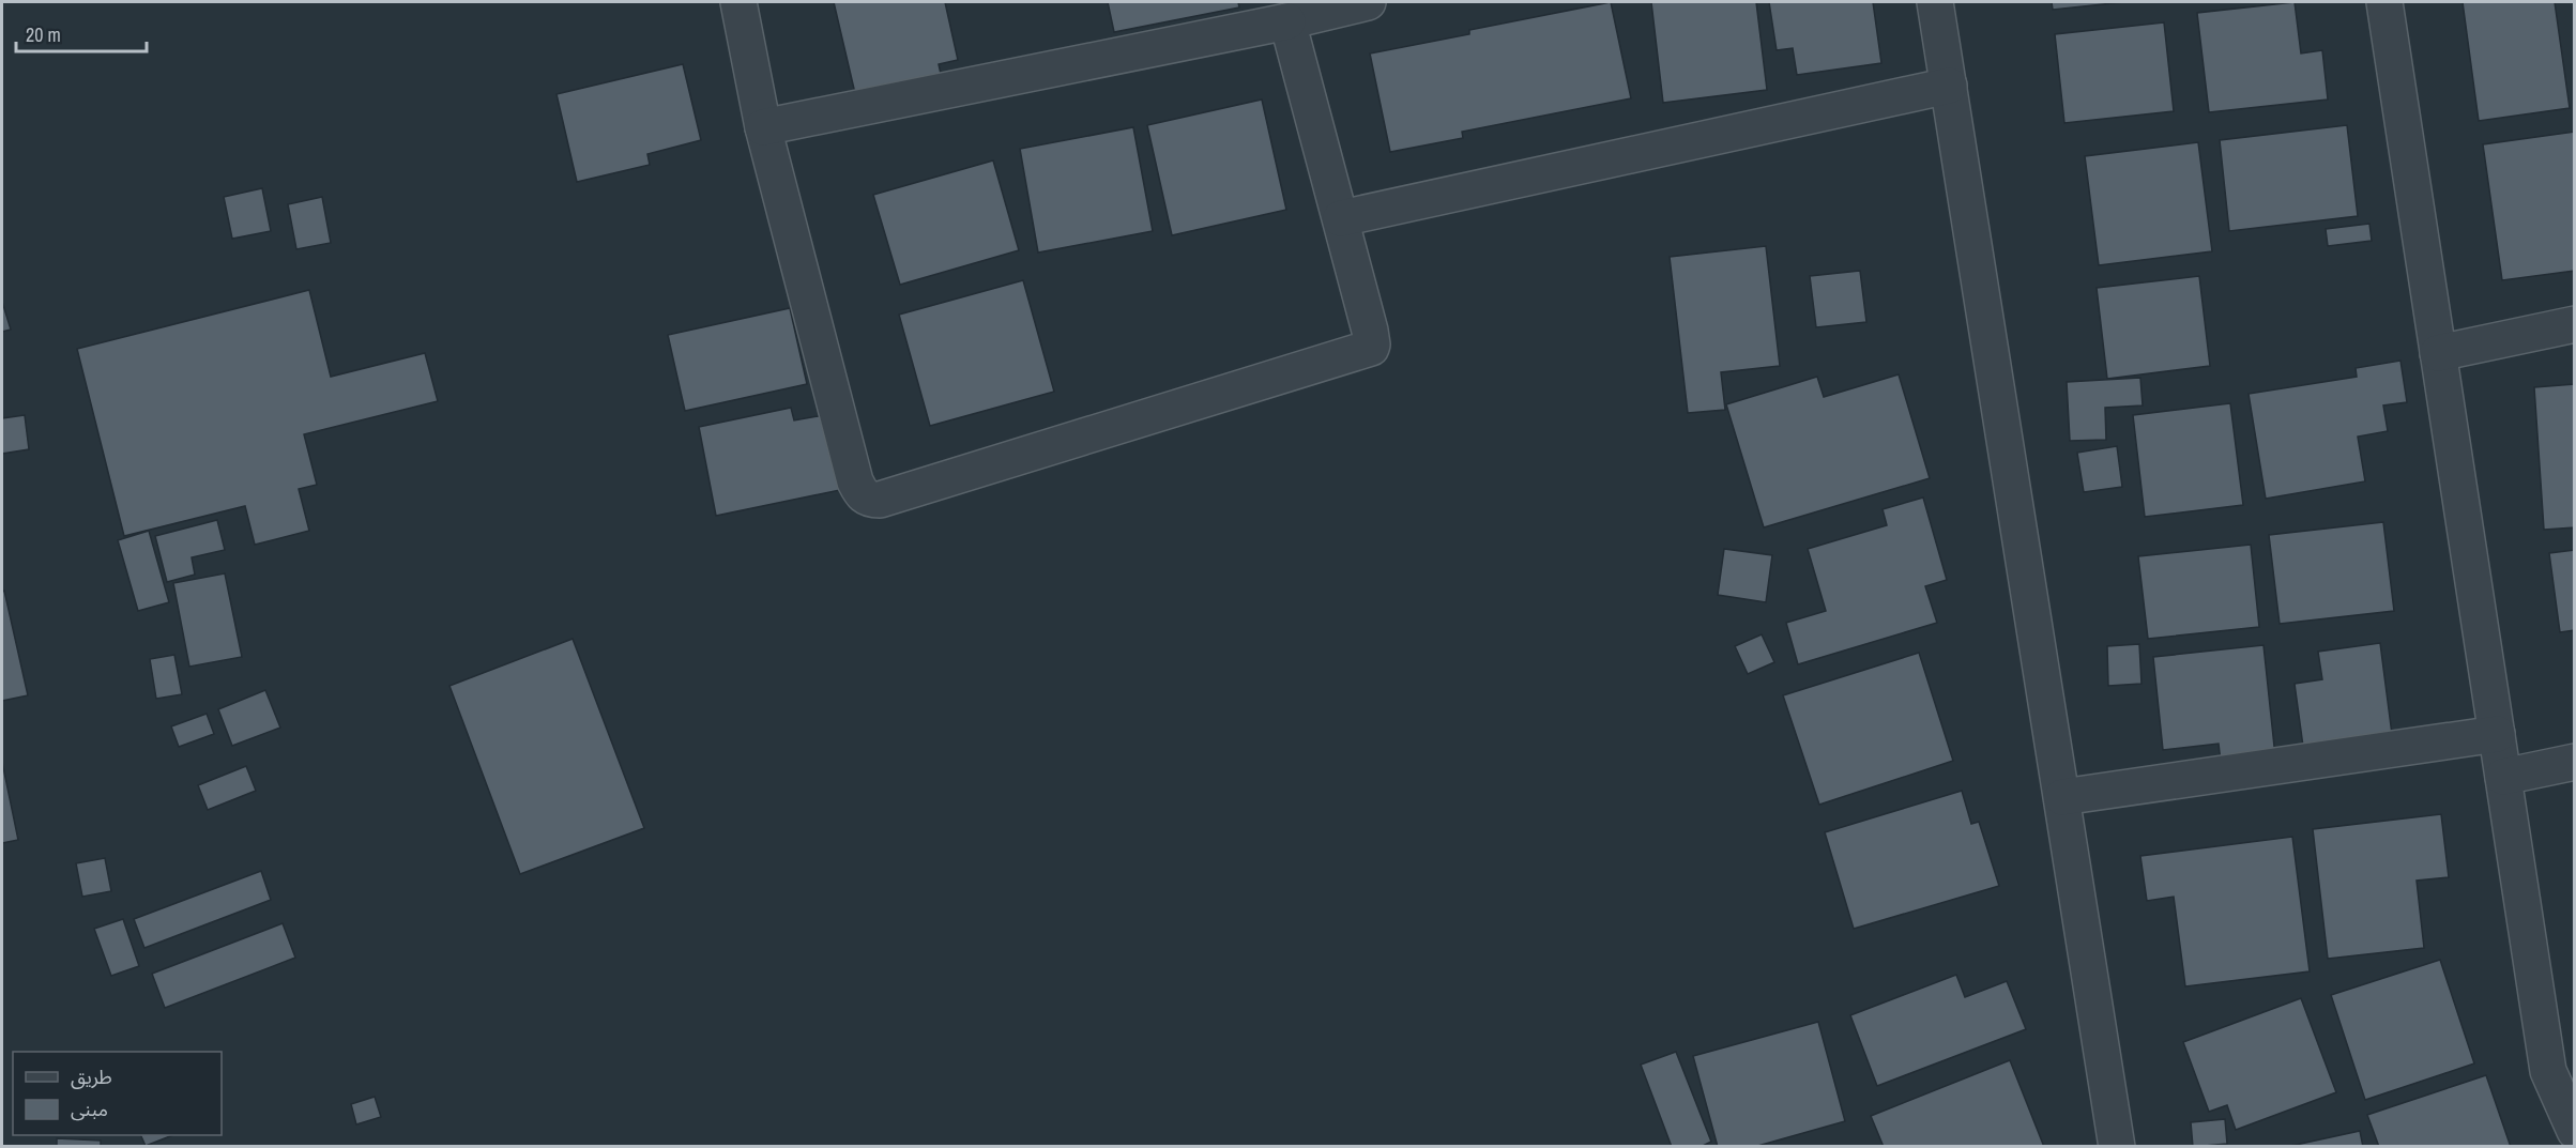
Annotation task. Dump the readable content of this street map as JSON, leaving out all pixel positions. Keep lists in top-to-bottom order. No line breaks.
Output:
{"legend":["طريق","مبنى"],"scale_bar":"20 m"}
